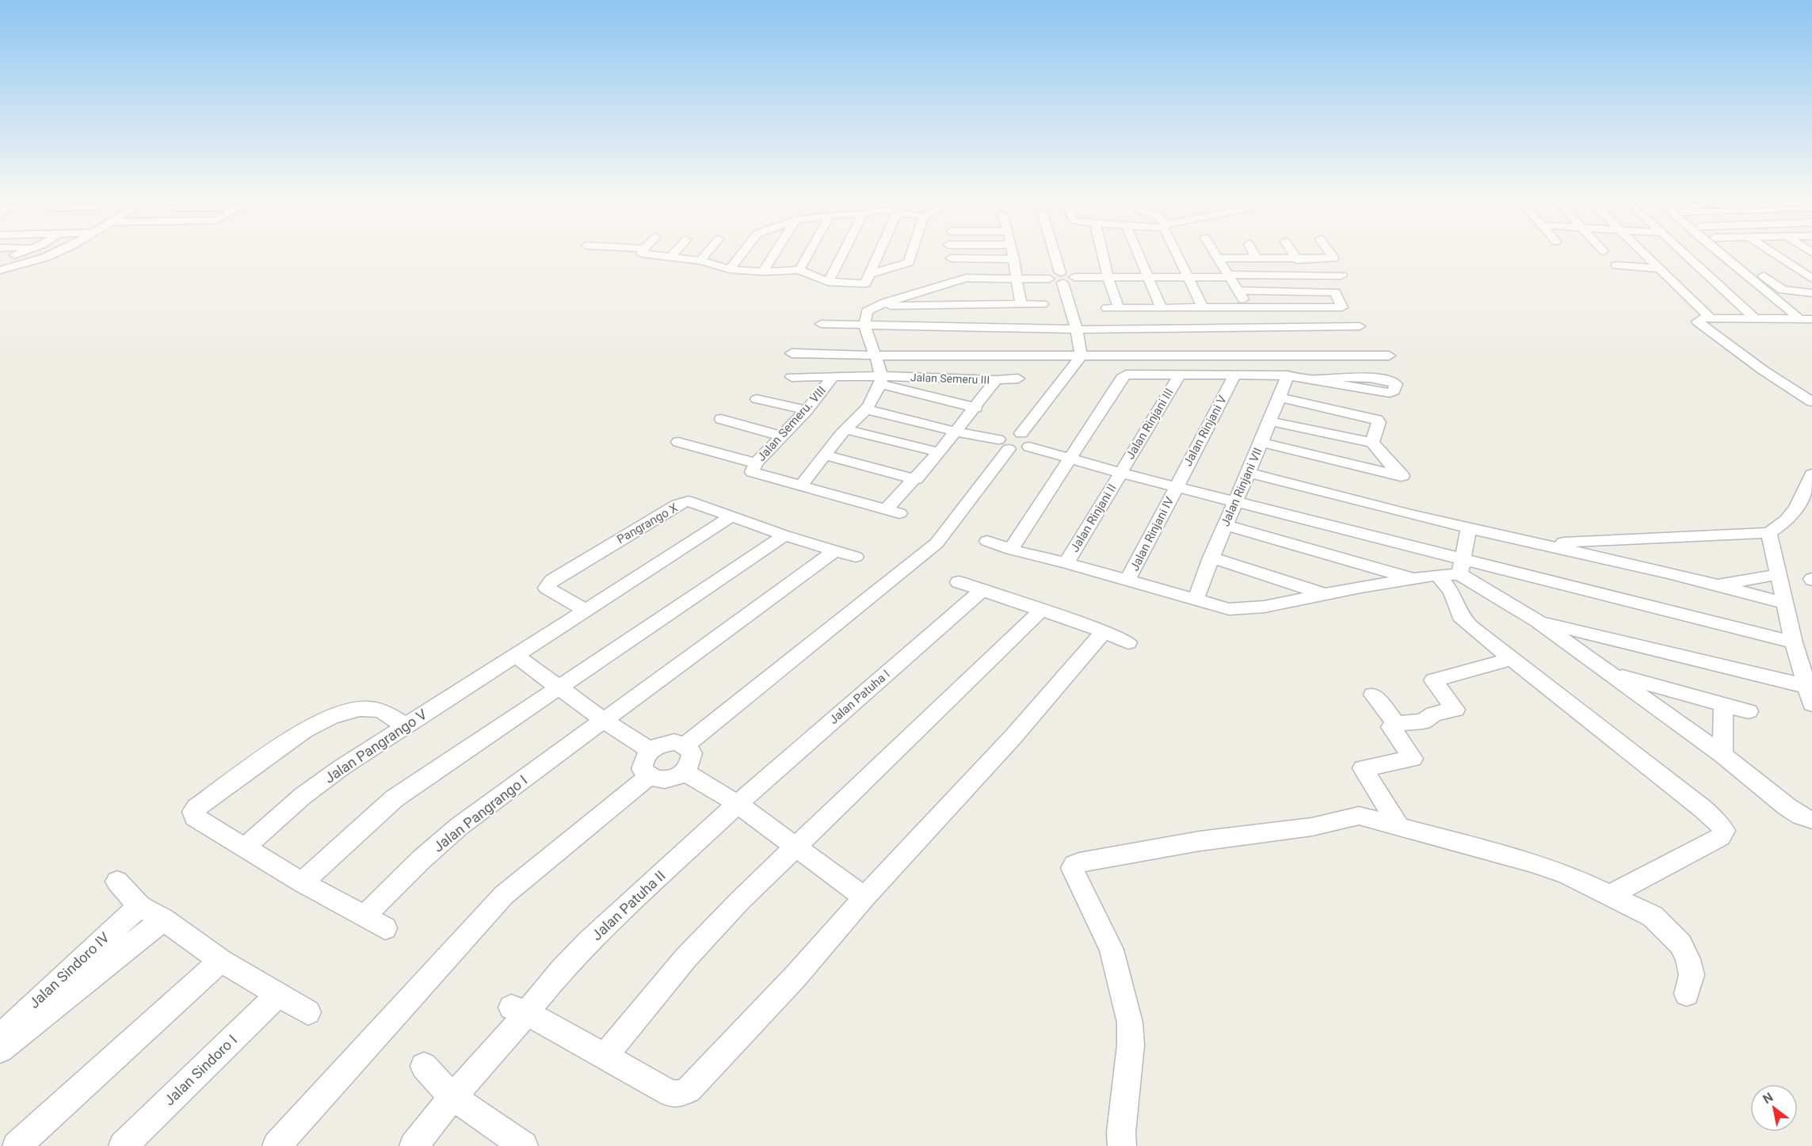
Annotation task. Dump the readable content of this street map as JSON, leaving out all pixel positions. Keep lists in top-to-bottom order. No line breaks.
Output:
{"streets":{"street":["Jalan Semeru III","Jalan Semeru. VIII","Jalan Rinjani III","Jalan Rinjani V","Jalan Rinjani VII","Jalan Rinjani II","Pangrango X","Jalan Rinjani IV","Jalan Patuha I","Jalan Pangrango V","Jalan Pangrango I","Jalan Patuha II","Jalan Sindoro IV","Jalan Sindoro I"]},"crossings":[["Jalan Semeru III","Jalan Semeru. VIII"],["Jalan Rinjani III","Jalan Rinjani II"],["Jalan Rinjani V","Jalan Rinjani IV"],["Pangrango X","Jalan Pangrango V"],["Pangrango X","Jalan Pangrango I"],["Jalan Patuha I","Jalan Patuha II"]],"north":"top left"}
